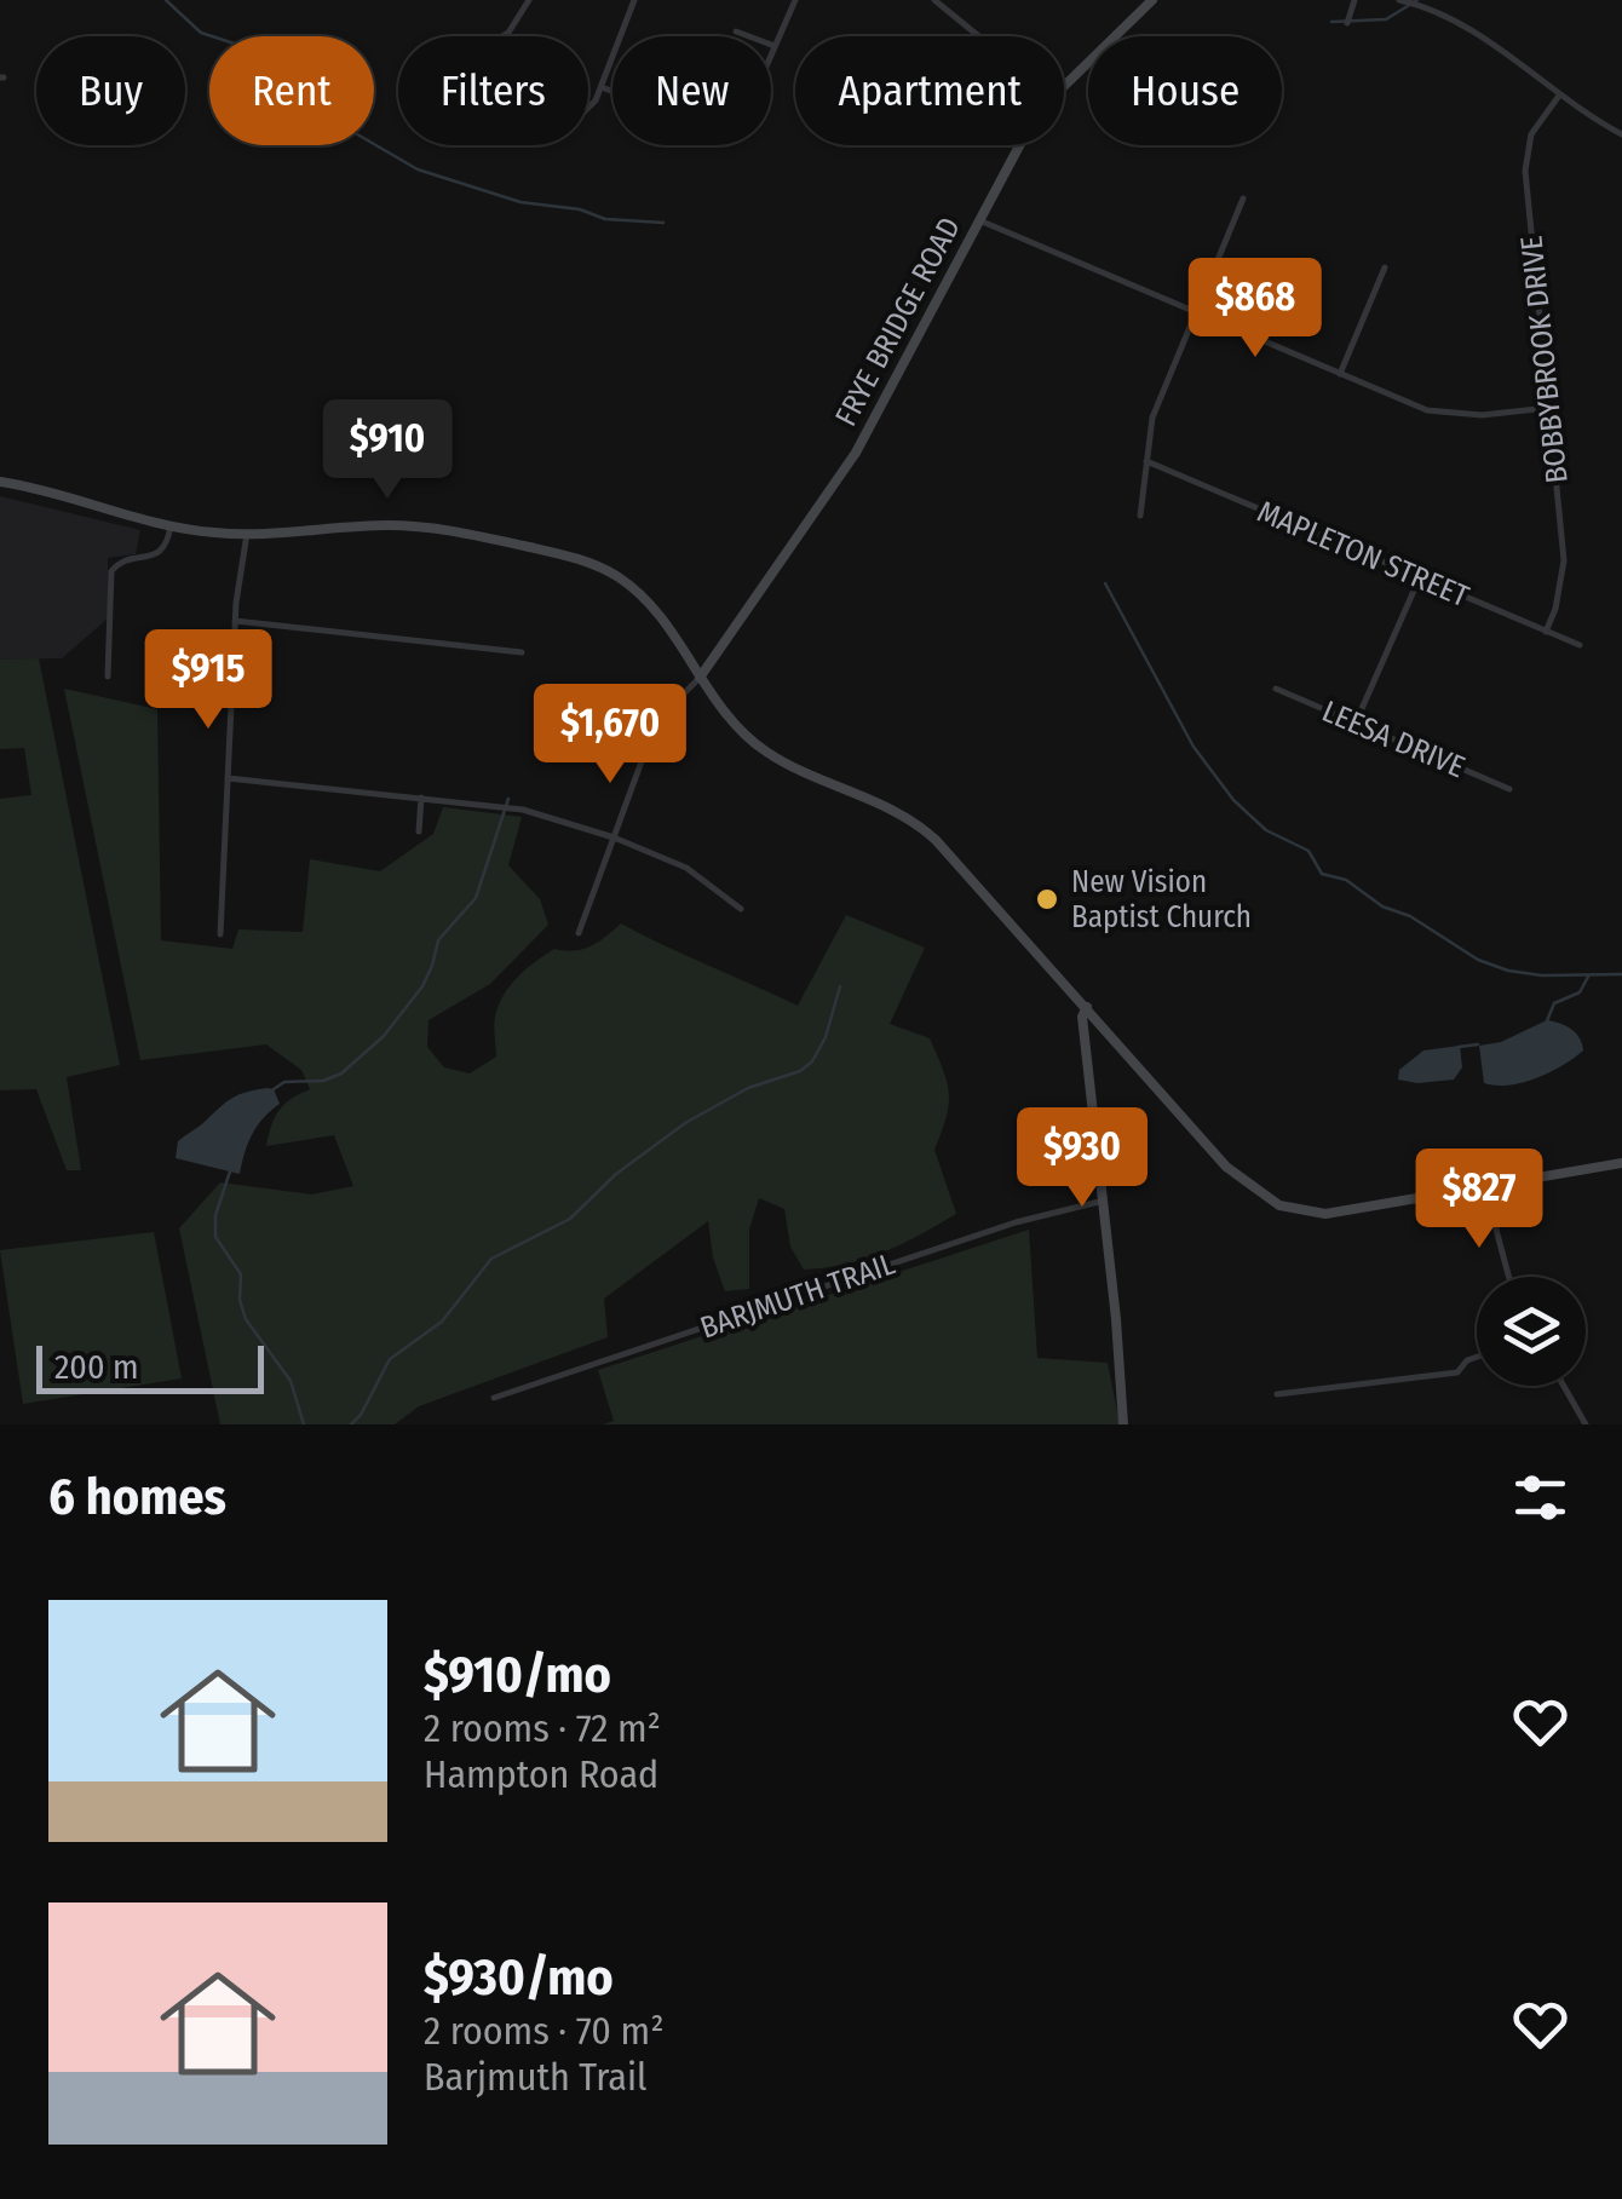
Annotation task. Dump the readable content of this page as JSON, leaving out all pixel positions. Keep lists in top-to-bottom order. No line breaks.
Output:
{"streets":{"main road":["FRYE BRIDGE ROAD"],"street":["BOBBYBROOK DRIVE","MAPLETON STREET","LEESA DRIVE","BARJMUTH TRAIL"]},"crossings":[["BOBBYBROOK DRIVE","MAPLETON STREET"]],"places":["New Vision Baptist Church"],"scale_bar":"200 m","page":{"chip":["Buy","Rent","Filters","New","Apartment","House"],"price":["$868","$910","$915","$1,670","$930","$827"],"scale":"200 m","heading":"6 homes","list":[{"name":"$910/mo","note":"2 rooms · 72 m² · Hampton Road"},{"name":"$930/mo","note":"2 rooms · 70 m² · Barjmuth Trail"}]}}
